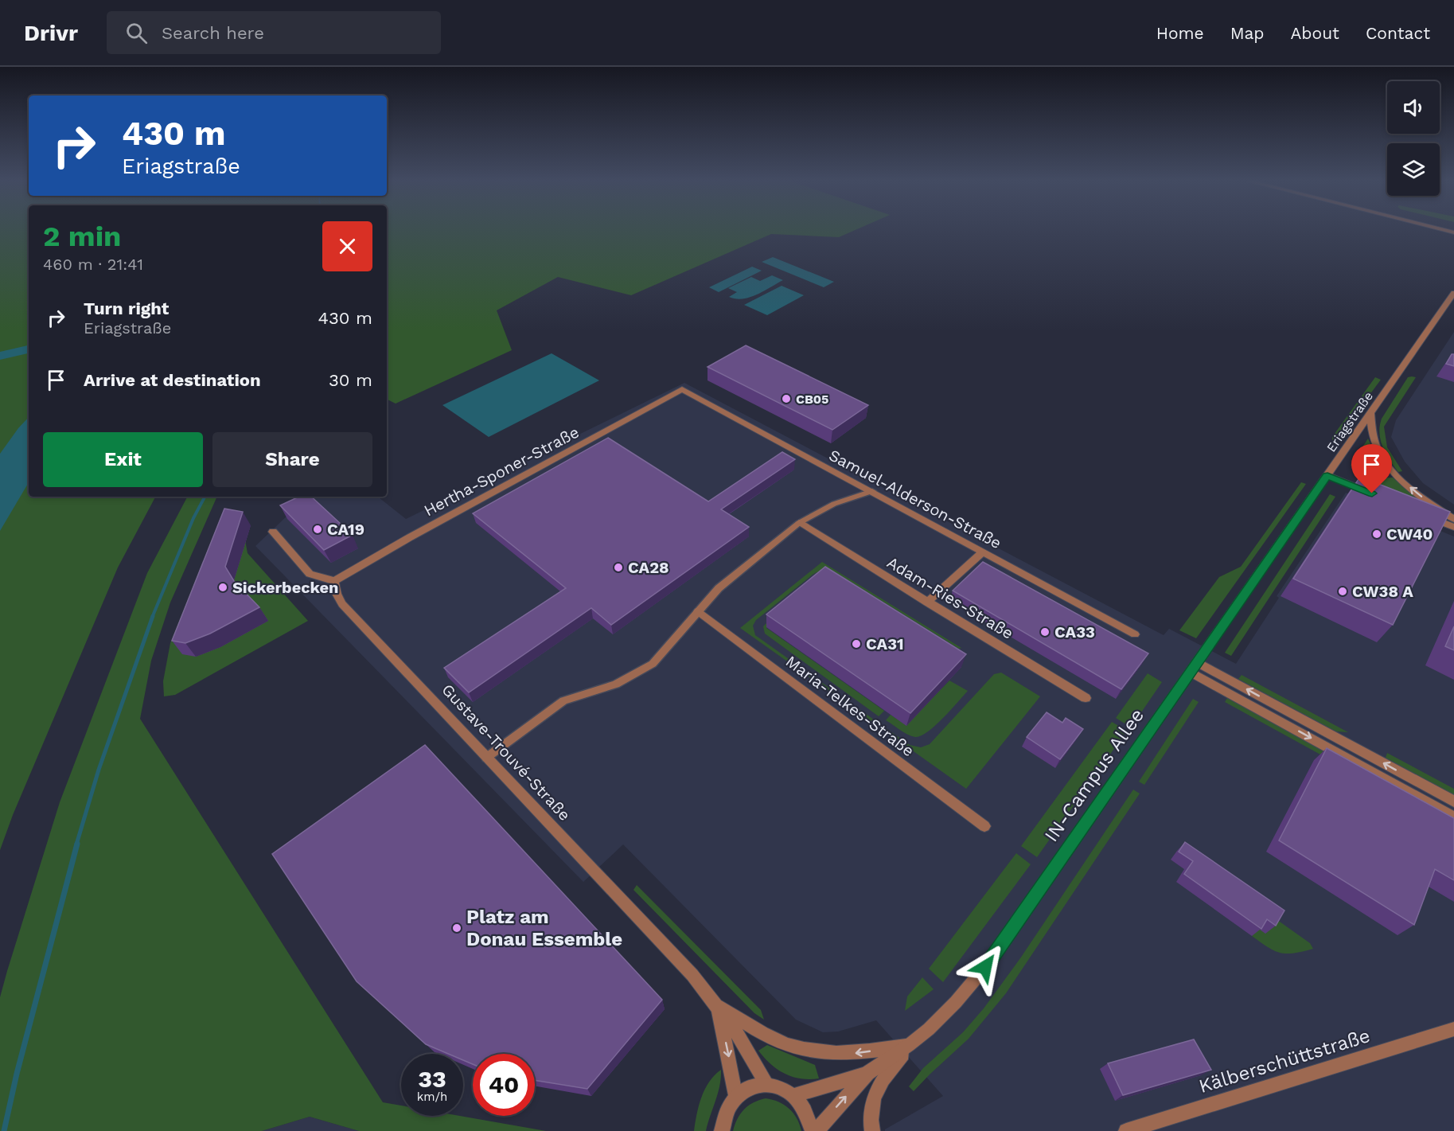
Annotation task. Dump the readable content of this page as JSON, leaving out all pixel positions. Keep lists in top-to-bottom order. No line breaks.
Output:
{"streets":{"street":["Eriagstraße","Hertha-Sponer-Straße","Samuel-Alderson-Straße","Adam-Ries-Straße","Maria-Telkes-Straße","Gustave-Trouvé-Straße","IN-Campus Allee","Kälberschüttstraße"]},"crossings":[["Eriagstraße","IN-Campus Allee"],["Hertha-Sponer-Straße","Samuel-Alderson-Straße"],["Hertha-Sponer-Straße","Gustave-Trouvé-Straße"],["Gustave-Trouvé-Straße","IN-Campus Allee"]],"places":["CB05","CA19","CW40","CA28","Sickerbecken","CW38 A","CA33","CA31","Platz am Donau Essemble"],"page":{"header":"Drivr","search":"Search here","nav":["Home","Map","About","Contact"],"turn":["430 m","Eriagstraße"],"heading":["2 min","460 m · 21:41"],"list":[{"name":"Turn right","note":"Eriagstraße","value":"430 m"},{"name":"Arrive at destination","value":"30 m"}],"buttons":["Exit","Share"],"speed":"33 km/h","limit":"40"}}
